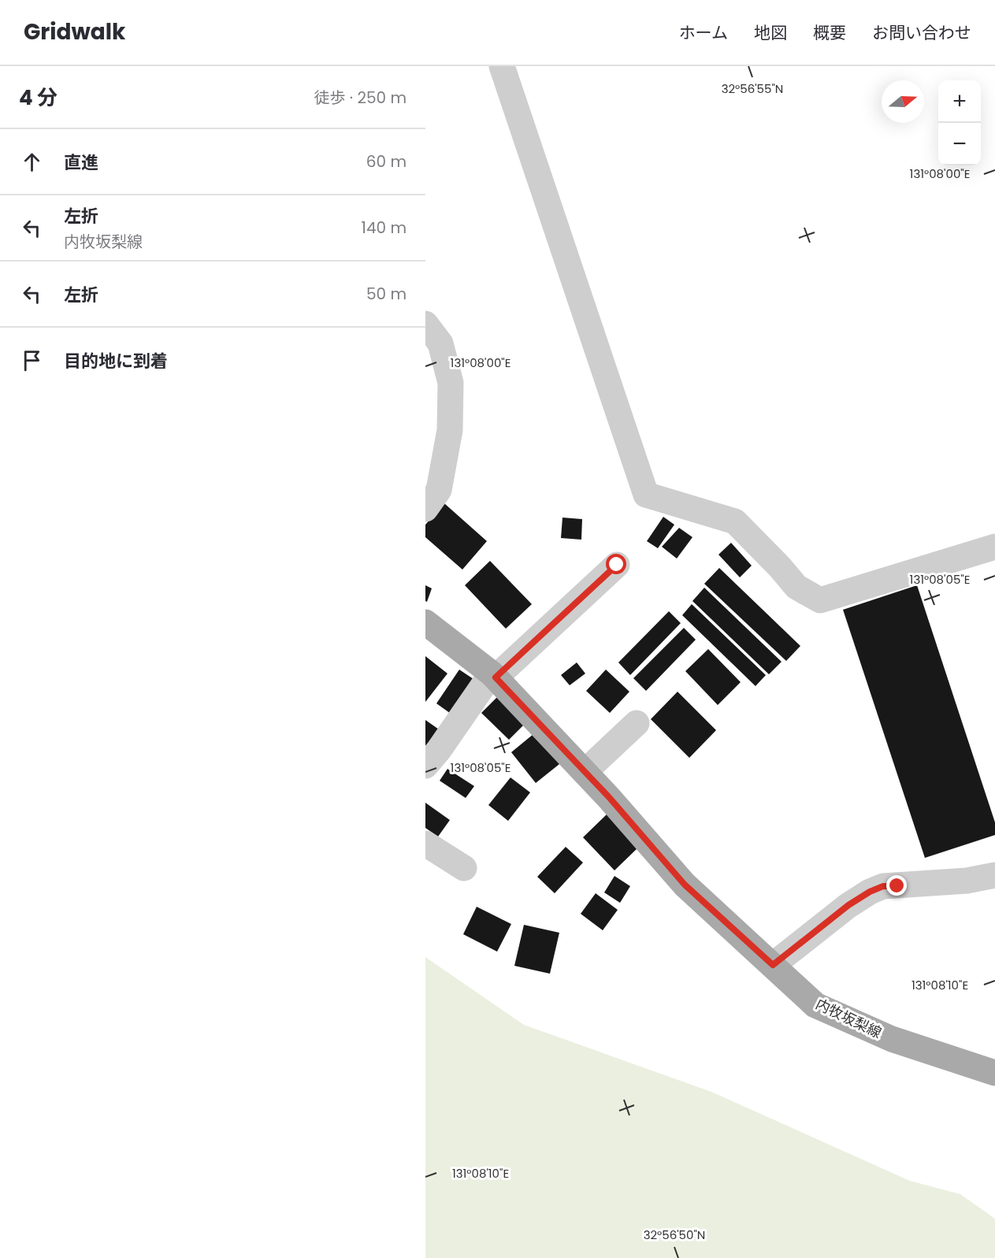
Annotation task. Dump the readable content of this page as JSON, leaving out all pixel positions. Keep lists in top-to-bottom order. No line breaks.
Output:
{"streets":{"main road":["内牧坂梨線"]},"north":"right","page":{"header":"Gridwalk","nav":["ホーム","地図","概要","お問い合わせ"],"heading":["4 分","徒歩 · 250 m"],"map_buttons":["+","−"],"list":[["直進","60 m"],["左折","内牧坂梨線","140 m"],["左折","50 m"],"目的地に到着"]},"coordinates":["32°56'55\"N","131°08'00\"E","131°08'05\"E","131°08'10\"E","32°56'50\"N"]}
